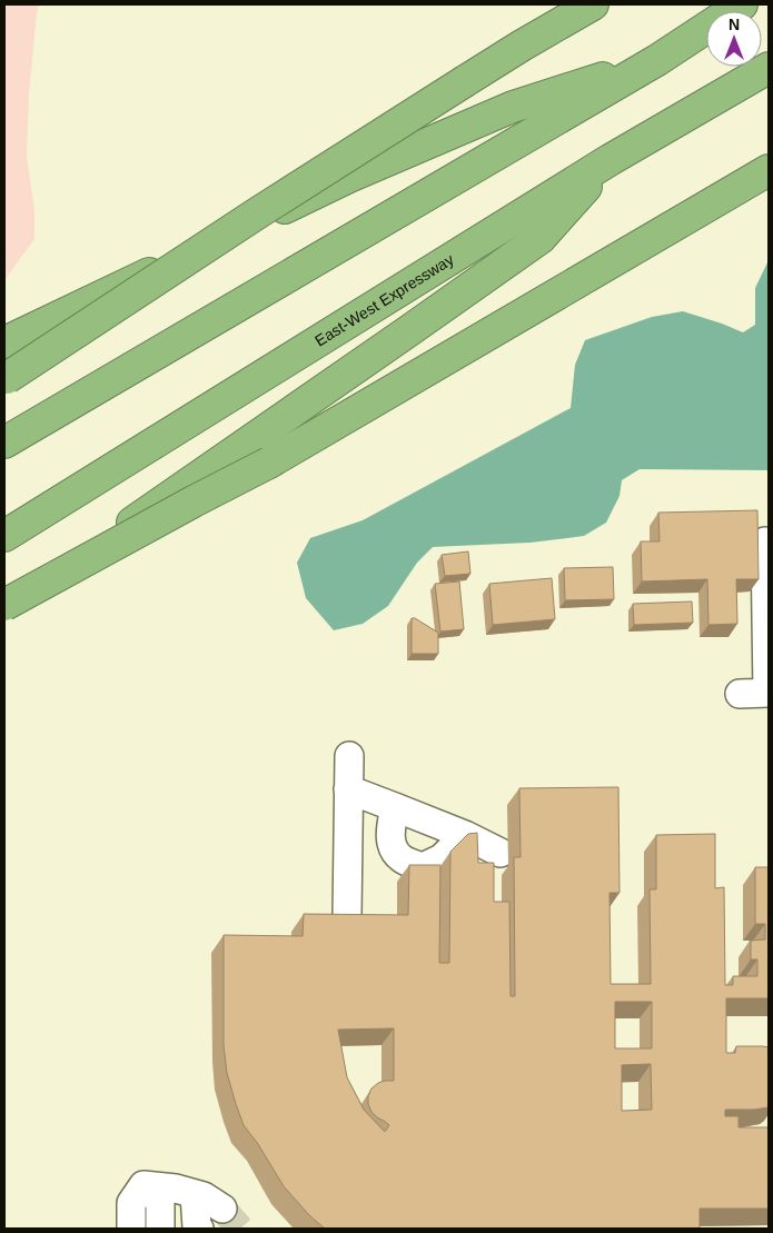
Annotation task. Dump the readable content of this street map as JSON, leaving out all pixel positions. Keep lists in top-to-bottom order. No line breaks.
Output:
{"streets":{"highway":["East-West Expressway"]},"north":"top"}
